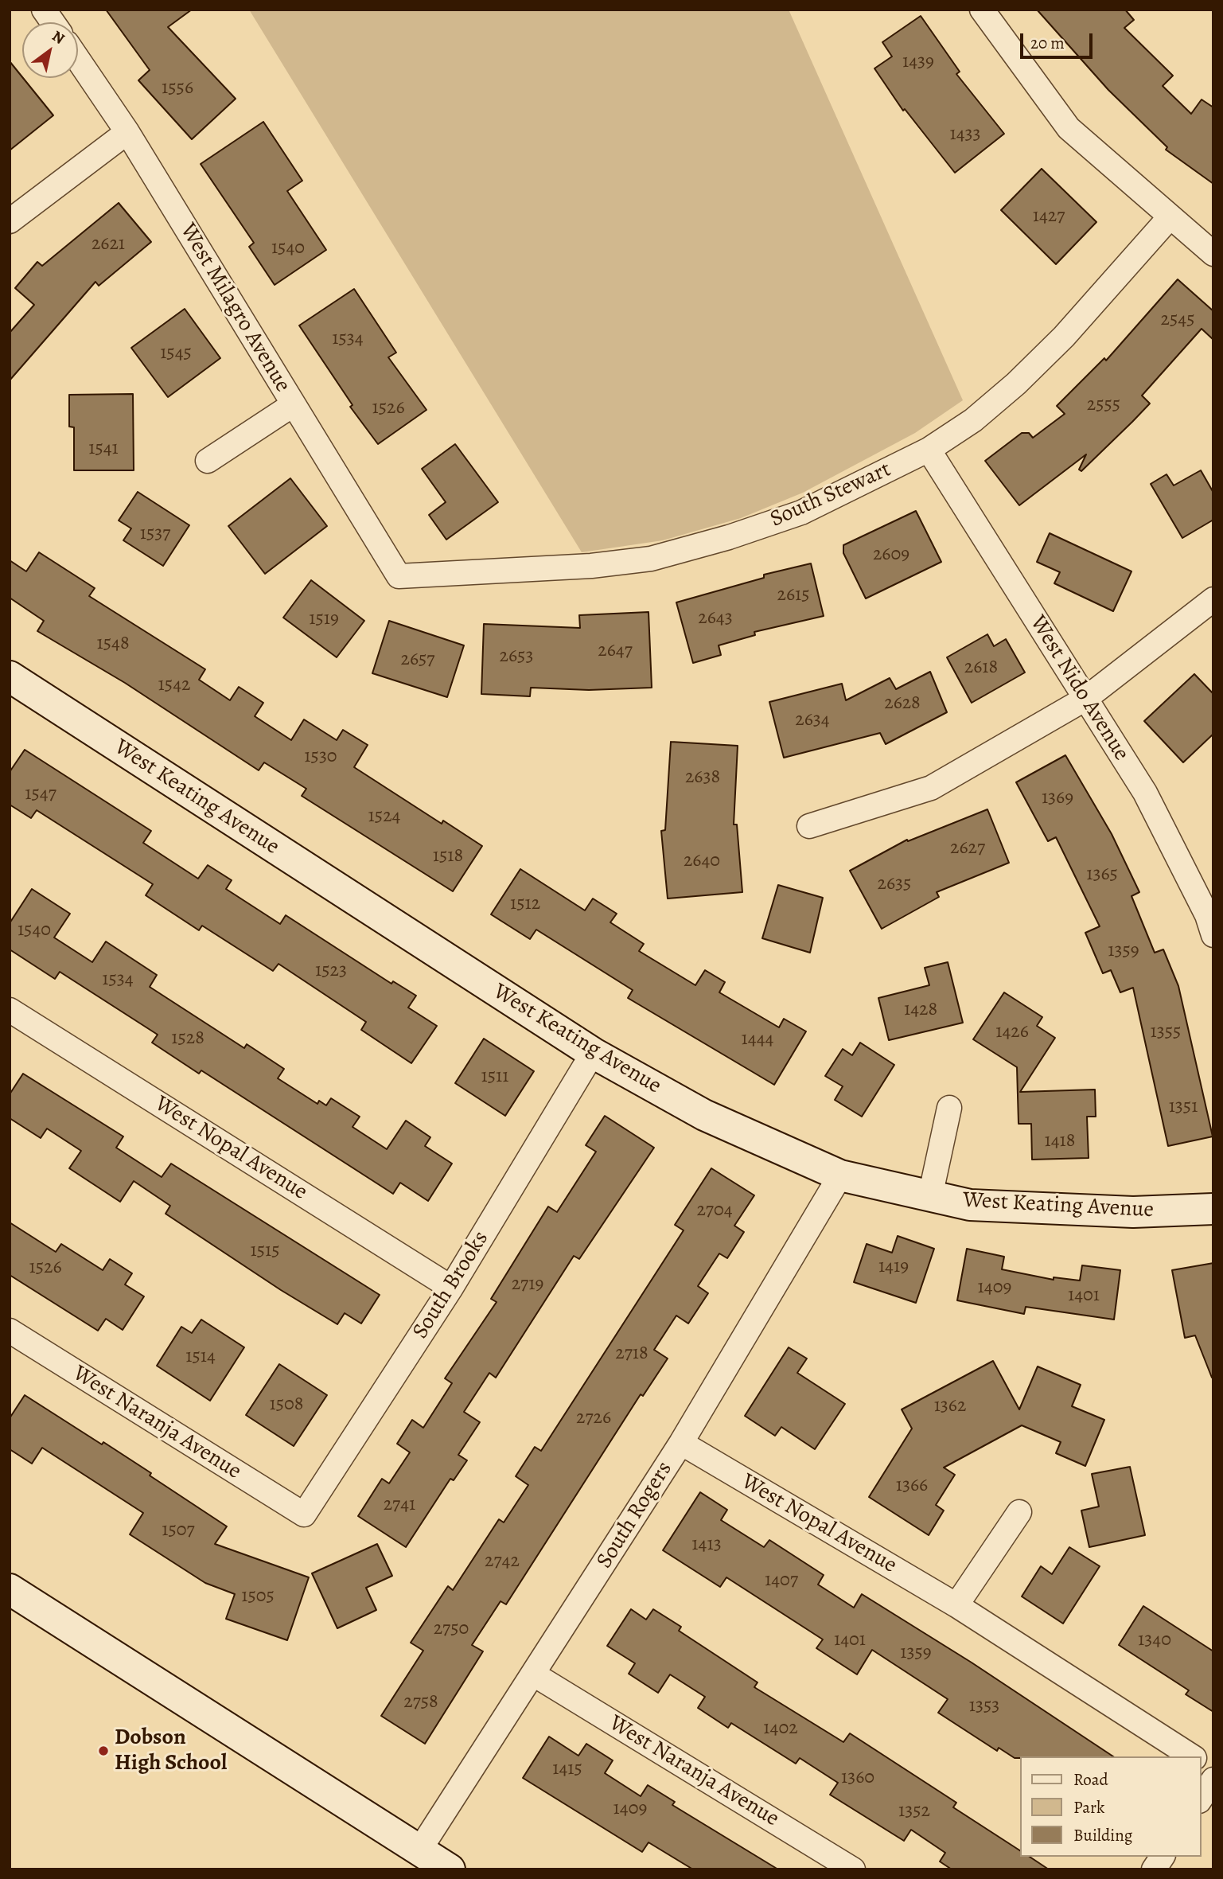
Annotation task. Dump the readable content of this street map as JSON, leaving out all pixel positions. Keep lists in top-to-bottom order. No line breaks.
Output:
{"streets":{"street":["West Milagro Avenue","South Stewart","West Nido Avenue","West Keating Avenue","West Nopal Avenue","South Brooks","West Naranja Avenue","South Rogers"]},"crossings":[["West Milagro Avenue","South Stewart"],["South Stewart","West Nido Avenue"],["West Keating Avenue","South Brooks"],["West Keating Avenue","South Rogers"],["West Nopal Avenue","South Brooks"],["West Nopal Avenue","South Rogers"],["South Brooks","West Naranja Avenue"],["West Naranja Avenue","South Rogers"]],"places":["Dobson High School"],"house_numbers":["1439","1556","1433","1427","2621","1540","2545","1534","1545","2555","1526","1541","1537","2609","2615","2643","1519","1548","2647","2653","2657","2618","1542","2628","2634","1530","2638","1547","1369","1524","2627","1518","2640","1365","2635","1512","1540","1359","1523","1534","1428","1426","1355","1528","1444","1511","1351","1418","2704","1515","1419","1526","2719","1409","1401","2718","1514","1508","1362","2726","1366","2741","1507","1413","2742","1407","1505","2750","1401","1340","1359","2758","1353","1402","1415","1360","1409","1352"],"legend":["Road","Park","Building"],"scale_bar":"20 m","north":"top right"}
